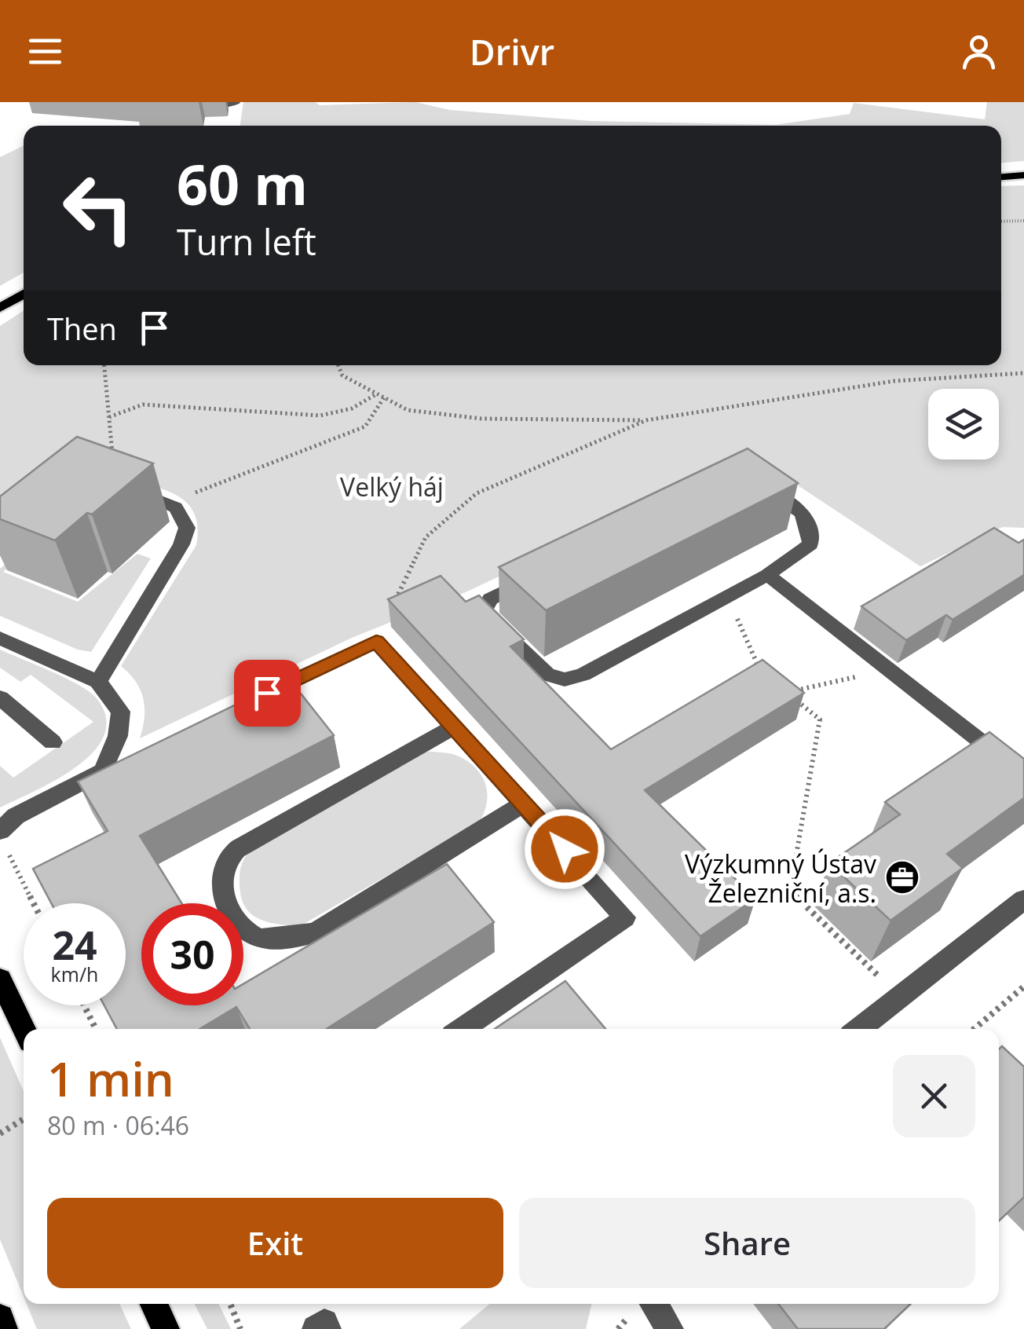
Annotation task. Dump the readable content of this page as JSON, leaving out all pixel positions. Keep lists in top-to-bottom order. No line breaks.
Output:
{"parks":["Velký háj"],"places":{"office":["Výzkumný Ústav Železniční, a.s."]},"page":{"header":"Drivr","turn":["60 m","Turn left"],"then":"Then","speed":"24 km/h","limit":"30","heading":["1 min","80 m · 06:46"],"buttons":["Exit","Share"]}}
